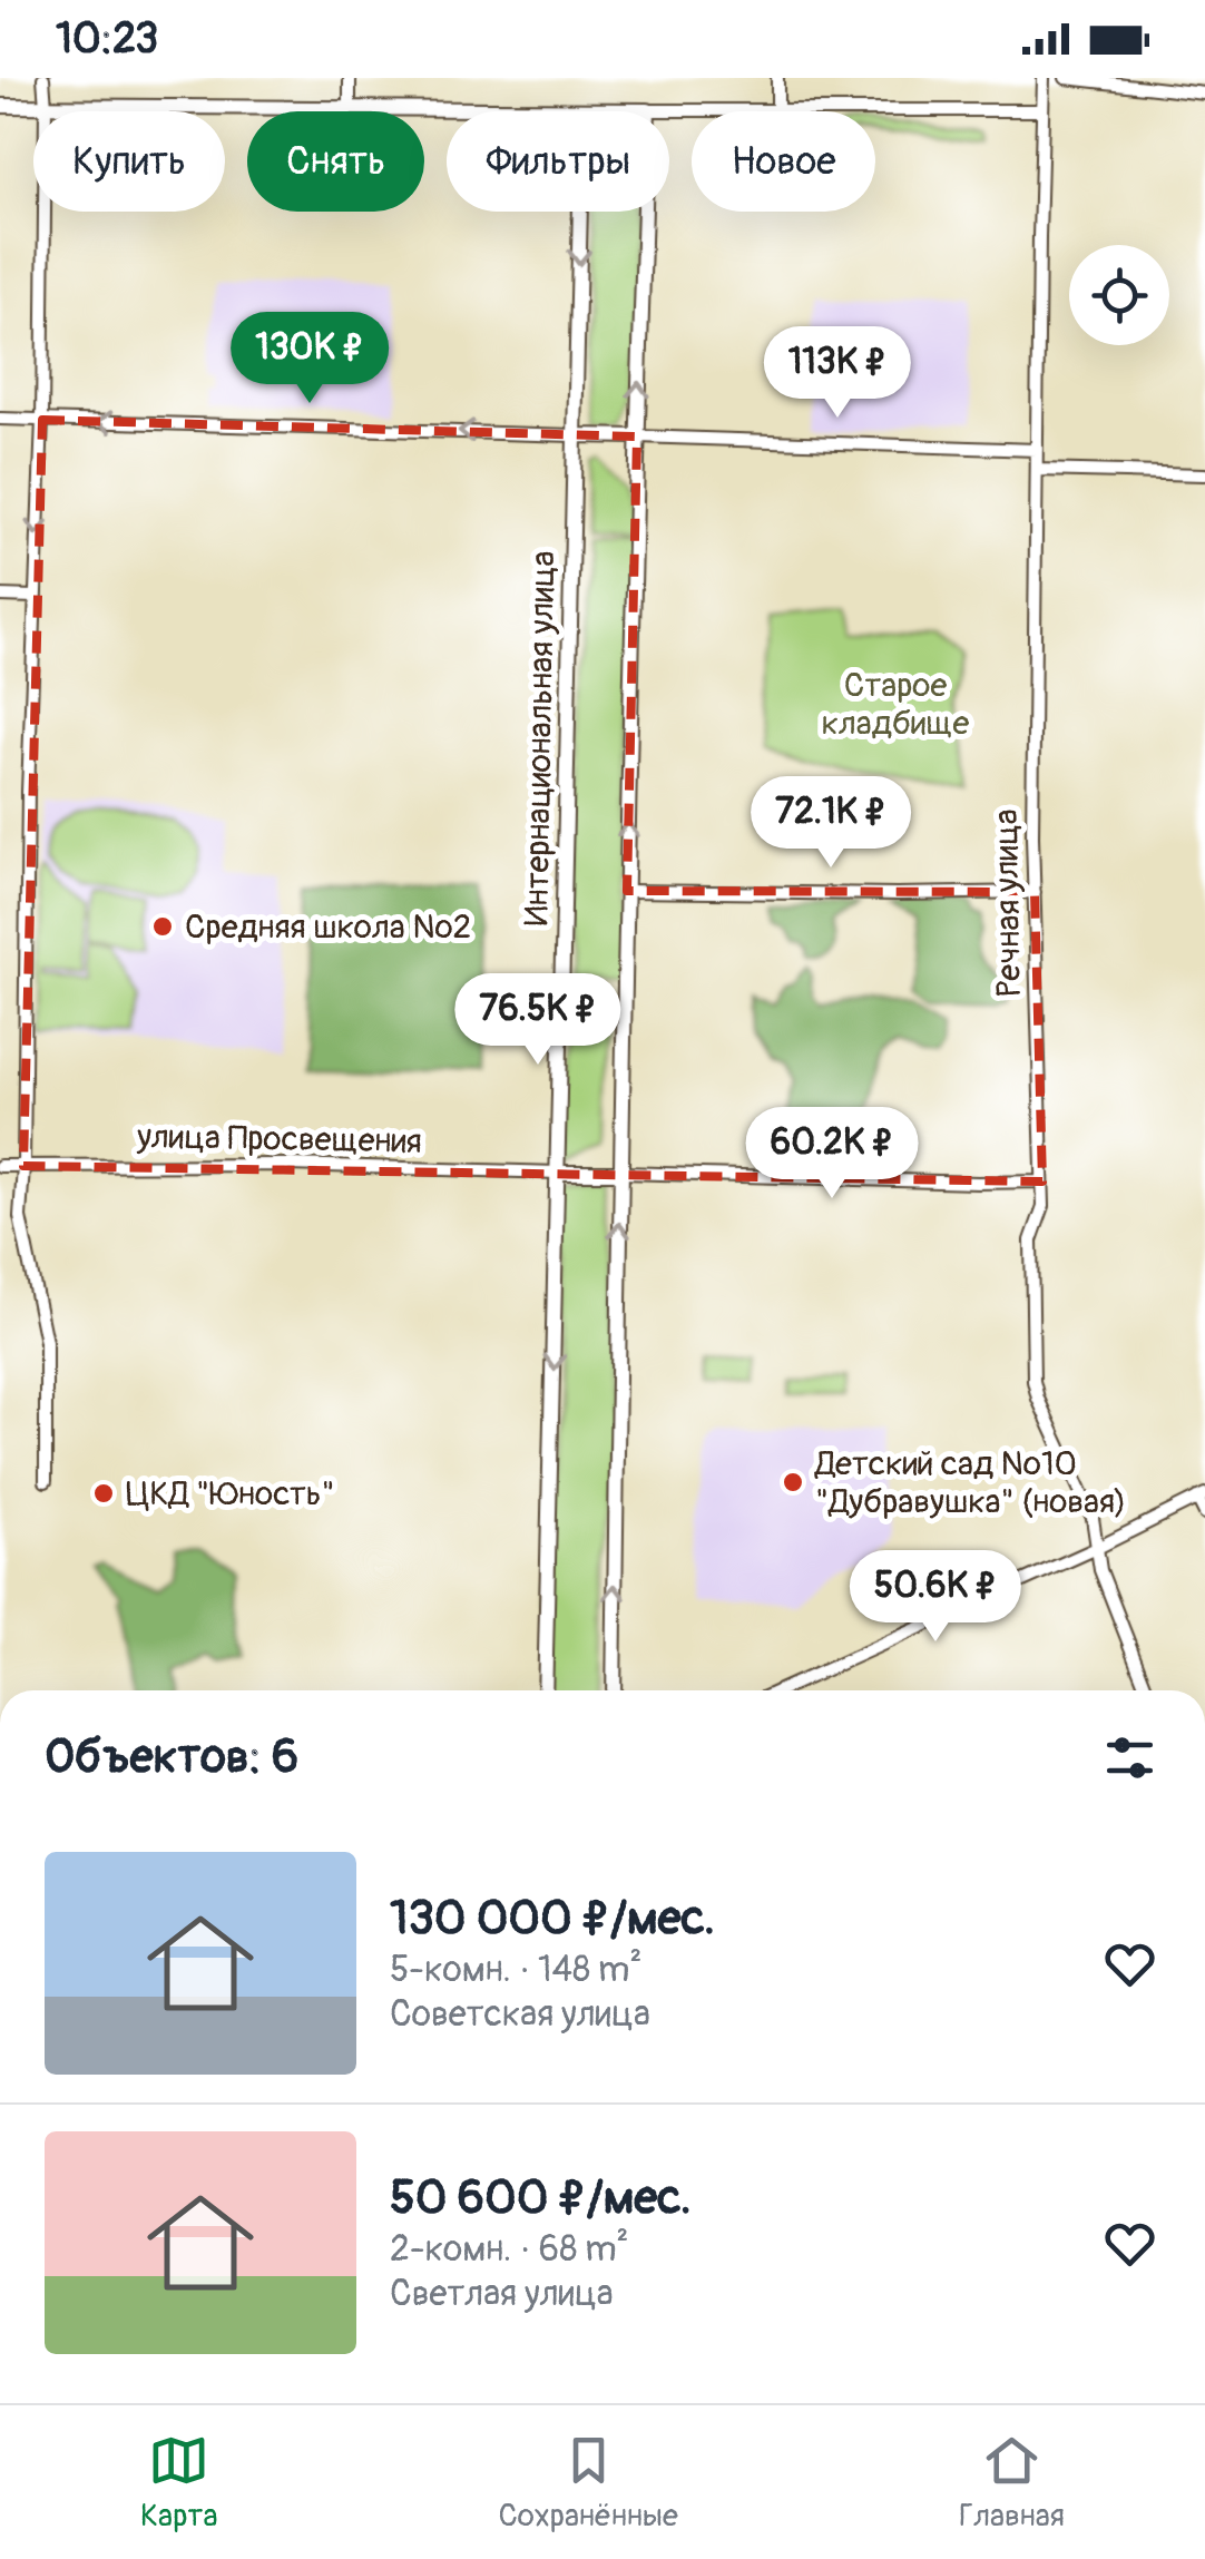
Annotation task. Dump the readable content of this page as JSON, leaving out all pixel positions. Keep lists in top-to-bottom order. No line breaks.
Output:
{"streets":{"main road":["Интернациональная улица"],"street":["Речная улица","улица Просвещения"]},"crossings":[["Интернациональная улица","улица Просвещения"]],"parks":["Старое кладбище"],"places":["Средняя школа №2","Детский сад №10 \"Дубравушка\" (новая)","ЦКД \"Юность\""],"page":{"status":"10:23","chip":["Купить","Снять","Фильтры","Новое"],"price":["130K ₽","113K ₽","72.1K ₽","76.5K ₽","60.2K ₽","50.6K ₽"],"heading":"Объектов: 6","list":[{"name":"130 000 ₽/мес.","note":"5-комн. · 148 m² · Советская улица"},{"name":"50 600 ₽/мес.","note":"2-комн. · 68 m² · Светлая улица"}],"tabs":["Карта","Сохранённые","Главная"]}}
